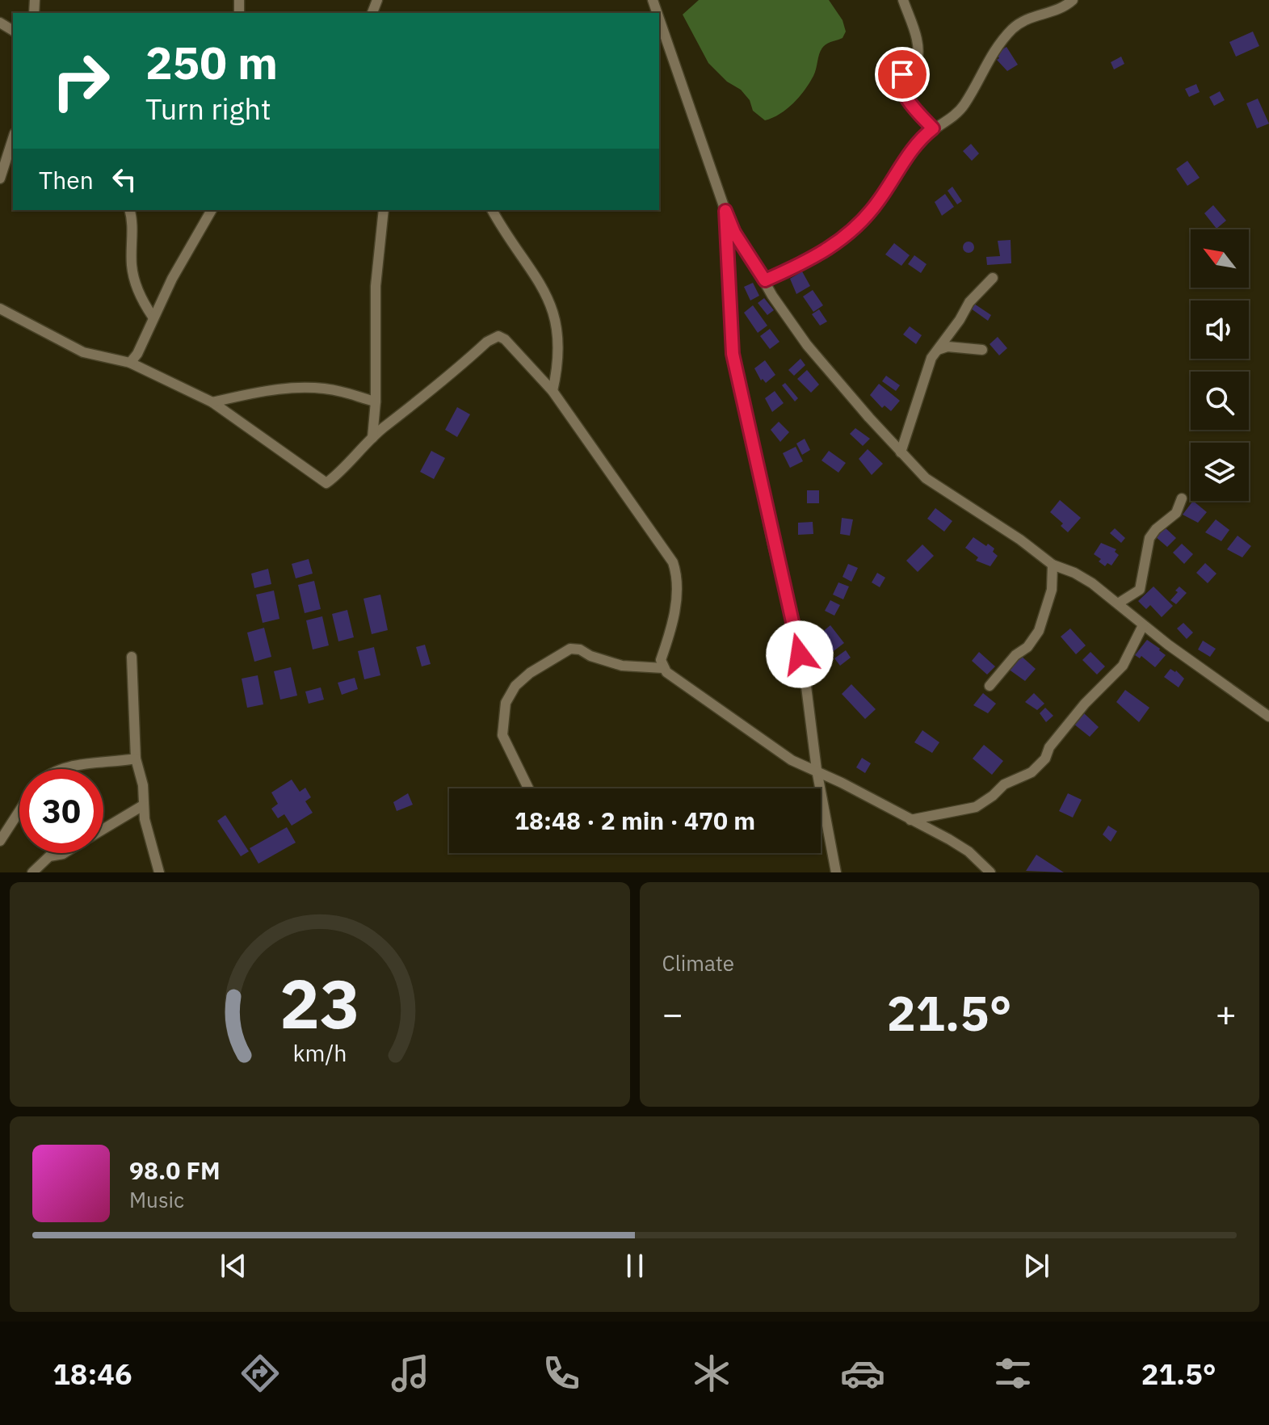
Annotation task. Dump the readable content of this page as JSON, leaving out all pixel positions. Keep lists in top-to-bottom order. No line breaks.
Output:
{"north":"top left","page":{"turn":["250 m","Turn right"],"then":"Then","limit":"30","trip":"18:48 · 2 min · 470 m","tile":"Climate","heat":["−","21.5°","+"],"song":["98.0 FM","Music"],"tabs":["18:46","21.5°"],"gauge":["23","km/h"]}}
